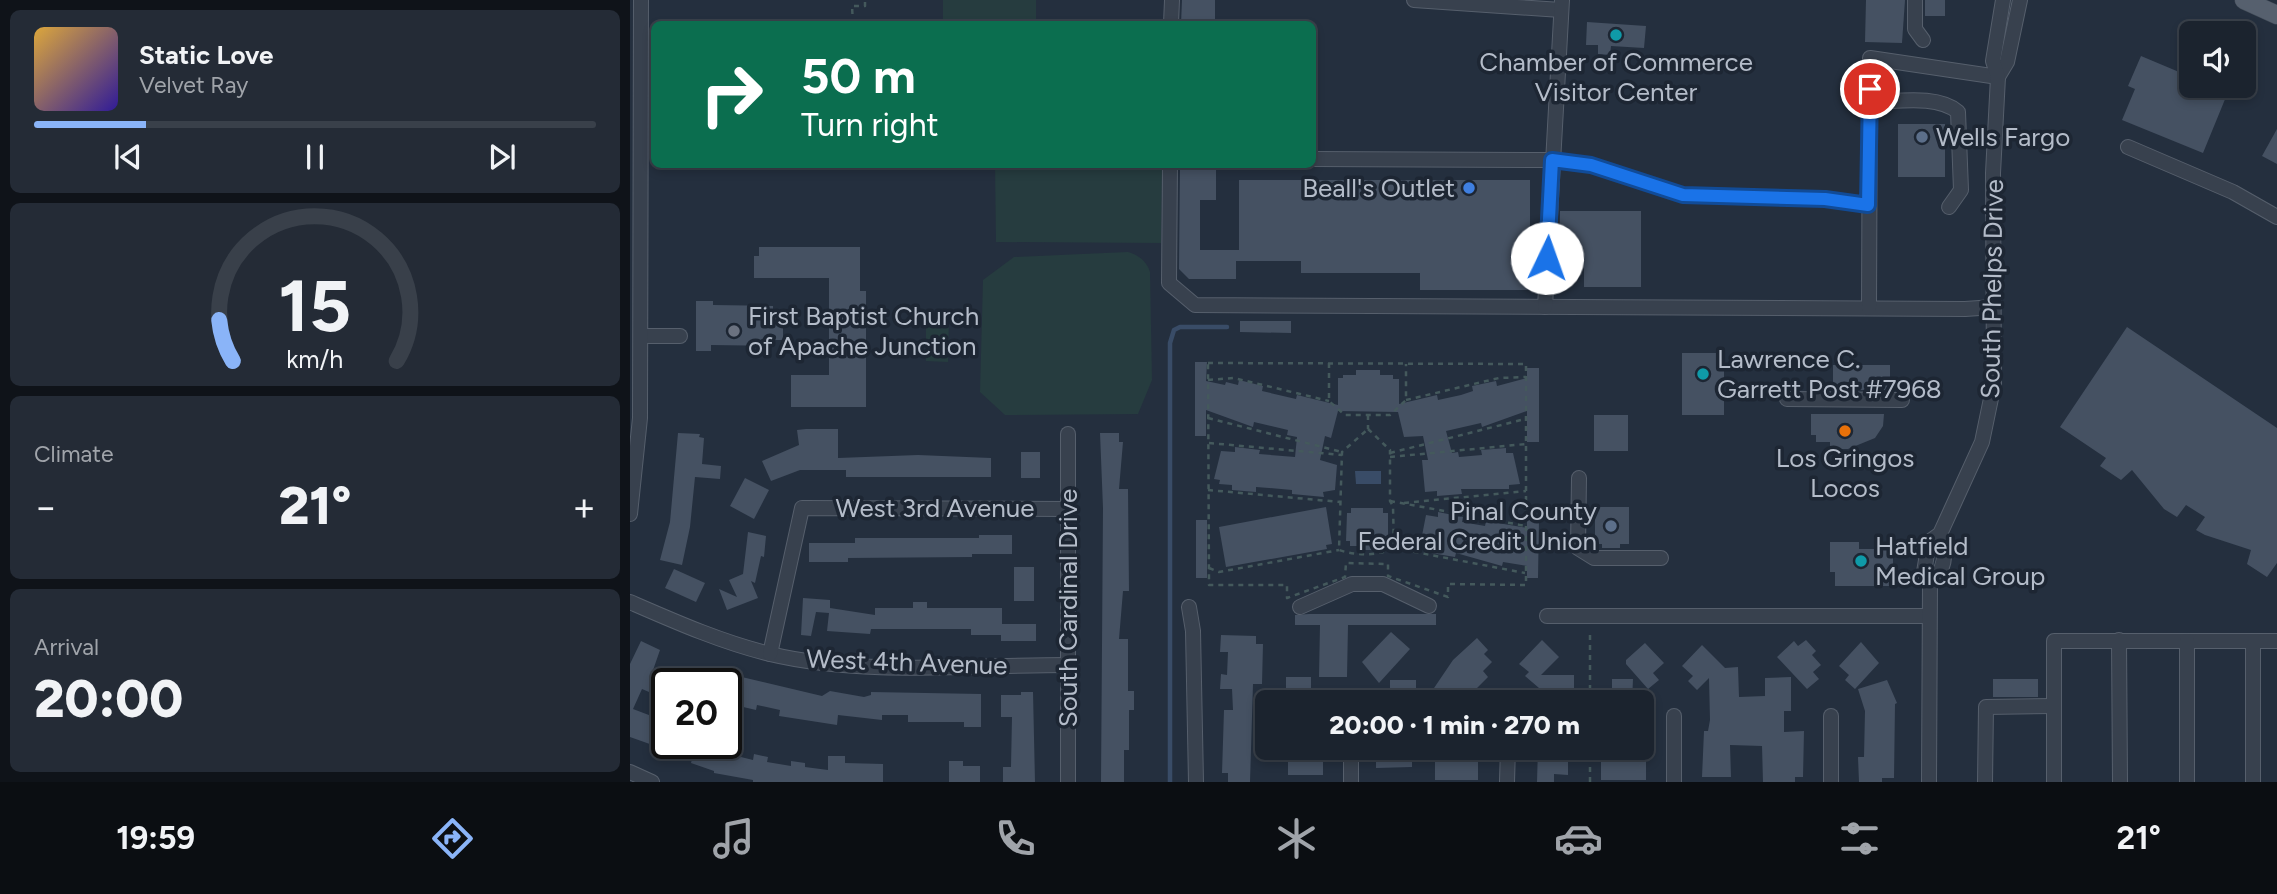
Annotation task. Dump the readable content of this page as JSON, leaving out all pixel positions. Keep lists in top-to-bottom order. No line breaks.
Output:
{"streets":{"street":["South Phelps Drive","West 3rd Avenue","South Cardinal Drive","West 4th Avenue"]},"crossings":[["West 3rd Avenue","South Cardinal Drive"],["West 3rd Avenue","West 4th Avenue"],["South Cardinal Drive","West 4th Avenue"]],"places":["Chamber of Commerce Visitor Center","Wells Fargo","Beall's Outlet","First Baptist Church of Apache Junction","Lawrence C. Garrett Post #7968","Los Gringos Locos","Pinal County Federal Credit Union","Hatfield Medical Group"],"page":{"turn":["50 m","Turn right"],"song":["Static Love","Velvet Ray"],"tile":["Climate",["Arrival","20:00"]],"heat":["−","21°","+"],"limit":"20","trip":"20:00 · 1 min · 270 m","tabs":["19:59","21°"],"gauge":["15","km/h"]}}
